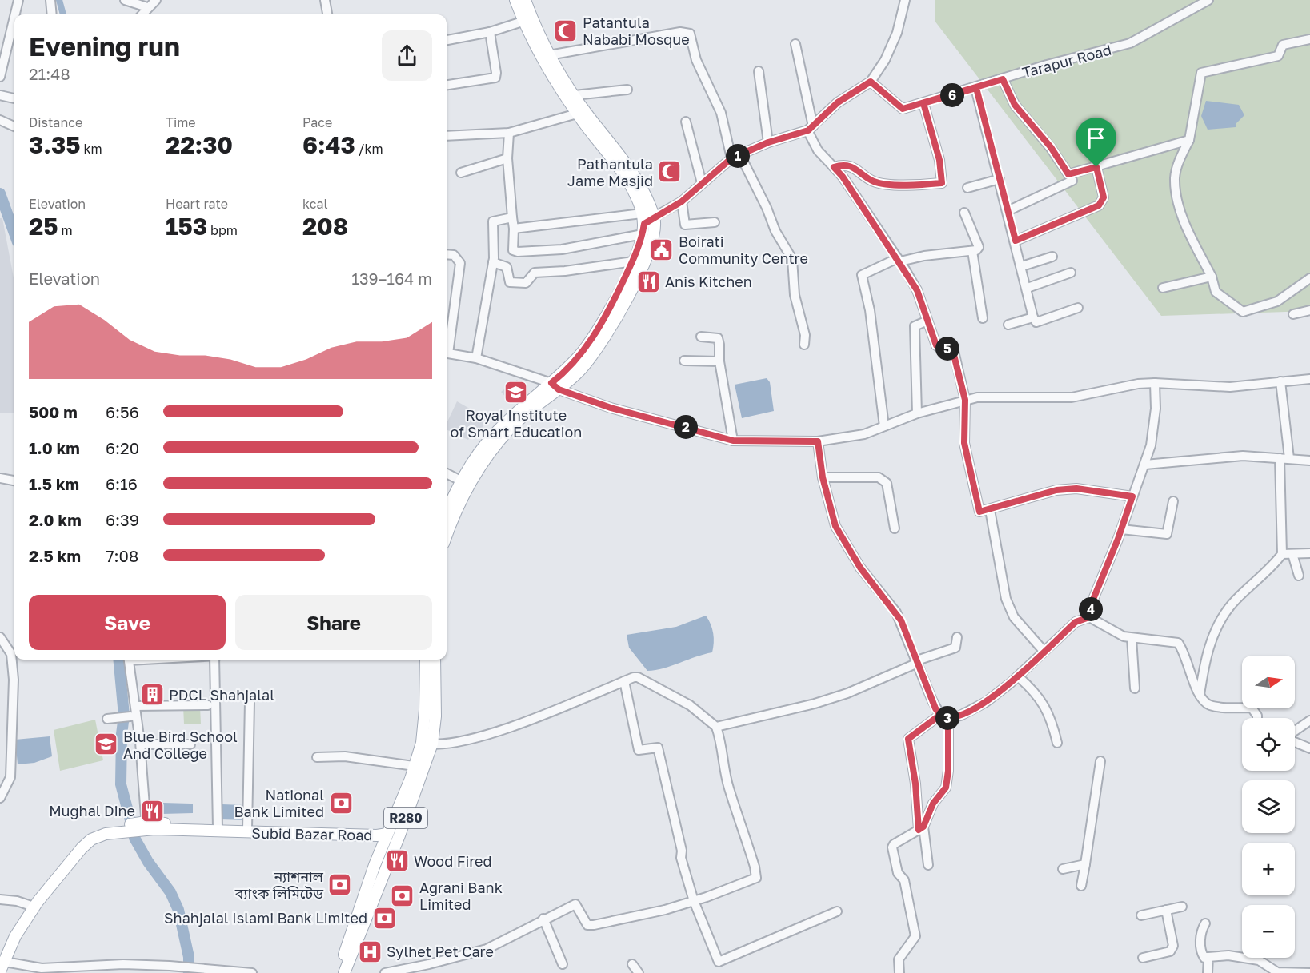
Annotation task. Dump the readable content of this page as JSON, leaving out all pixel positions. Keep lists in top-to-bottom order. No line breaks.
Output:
{"streets":{"main road":["R280","Subid Bazar Road"],"street":["Tarapur Road"]},"crossings":[["R280","Subid Bazar Road"]],"places":{"mosque":["Patantula Nababi Mosque","Pathantula Jame Masjid"],"public building":["Boirati Community Centre"],"restaurant":["Anis Kitchen","Mughal Dine","Wood Fired"],"school or university":["Royal Institute of Smart Education","Blue Bird School And College"],"building":["PDCL Shahjalal"],"bank":["National Bank Limited","ন্যাশনাল ব্যাংক লিমিটেড","Agrani Bank Limited","Shahjalal Islami Bank Limited"],"hospital":["Sylhet Pet Care"]},"north":"right","page":{"heading":["Evening run","21:48"],"pins":["6","1","5","2","4","3"],"stats":[["Distance","3.35 km"],["Time","22:30"],["Pace","6:43 /km"],["Elevation","25 m"],["Heart rate","153 bpm"],["kcal","208"]],"chart":["Elevation","139–164 m"],"list":[{"name":"500 m","note":"6:56"},{"name":"1.0 km","note":"6:20"},{"name":"1.5 km","note":"6:16"},{"name":"2.0 km","note":"6:39"},{"name":"2.5 km","note":"7:08"}],"buttons":["Save","Share"],"map_buttons":["+","−"]}}
